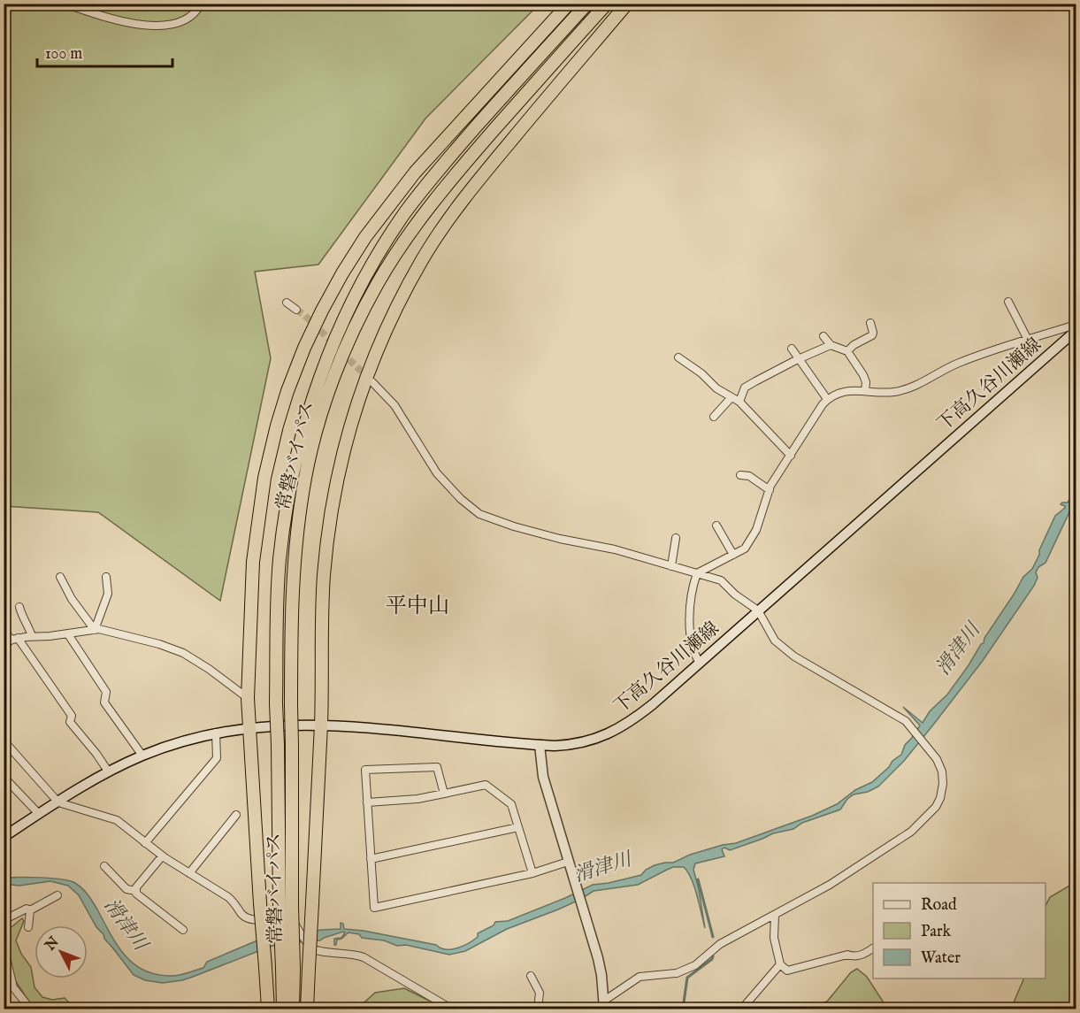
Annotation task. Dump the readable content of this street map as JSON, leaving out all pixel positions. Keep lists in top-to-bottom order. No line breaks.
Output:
{"streets":{"highway":["常磐バイパス"],"main road":["下高久谷川瀬線"]},"districts":["平中山"],"water":["滑津川"],"legend":["Road","Park","Water"],"scale_bar":"100 m","north":"top left"}
